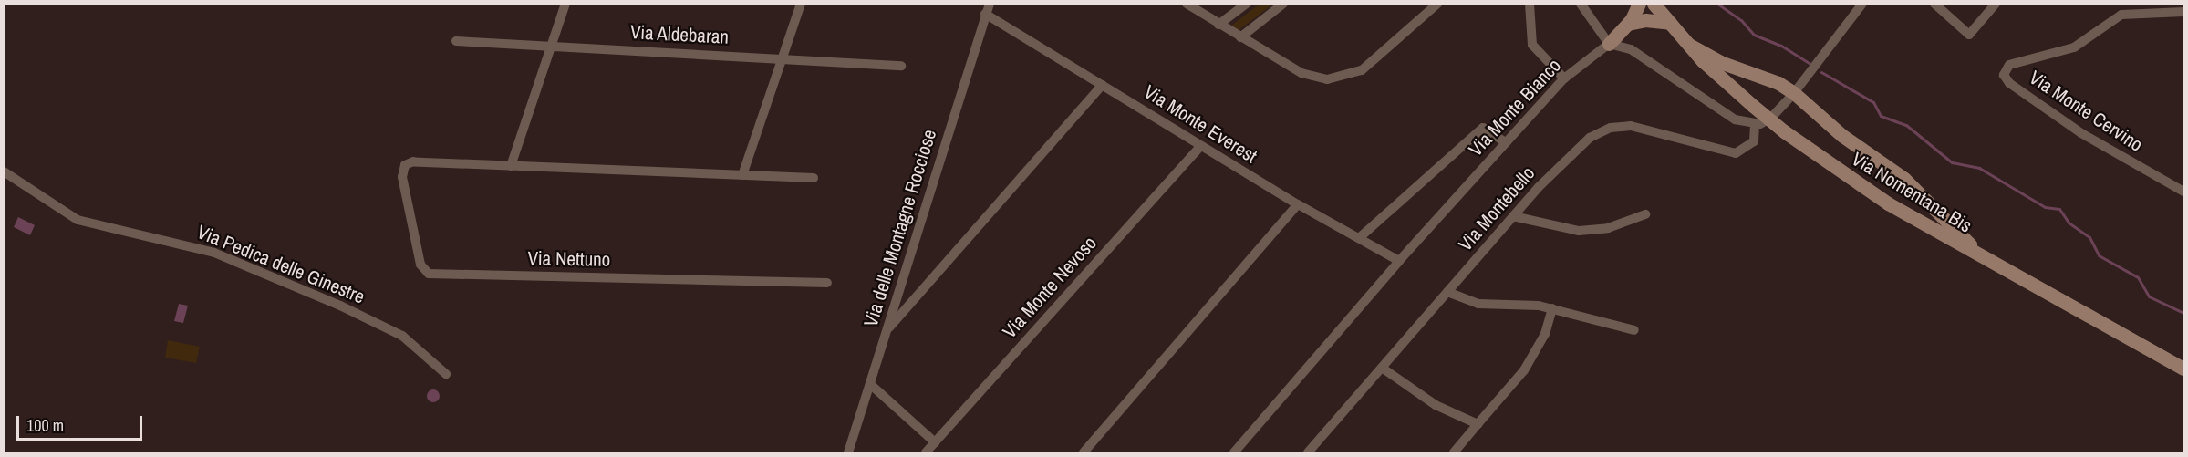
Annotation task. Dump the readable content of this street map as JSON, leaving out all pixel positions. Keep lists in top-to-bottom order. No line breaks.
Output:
{"streets":{"main road":["Via Nomentana Bis"],"street":["Via Aldebaran","Via Monte Bianco","Via Monte Cervino","Via Monte Everest","Via Montebello","Via delle Montagne Rocciose","Via Nettuno","Via Pedica delle Ginestre","Via Monte Nevoso"]},"crossings":[["Via Monte Bianco","Via Monte Everest"],["Via Monte Everest","Via delle Montagne Rocciose"],["Via Monte Everest","Via Monte Nevoso"]],"scale_bar":"100 m"}
